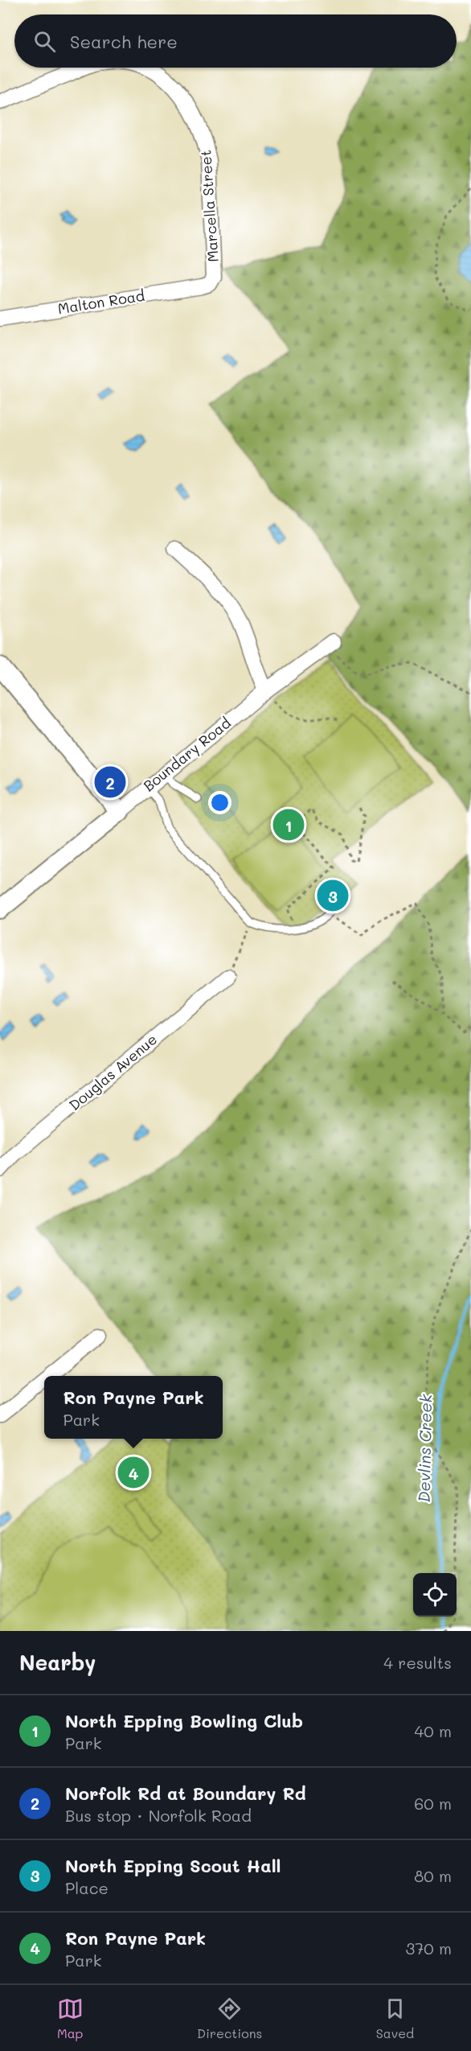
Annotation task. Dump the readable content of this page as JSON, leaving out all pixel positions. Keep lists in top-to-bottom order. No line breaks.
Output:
{"streets":{"street":["Marcella Street","Malton Road","Boundary Road","Douglas Avenue"]},"crossings":[["Marcella Street","Malton Road"]],"water":["Devlins Creek"],"page":{"search":"Search here","pins":["2","1","3","4"],"popup":["Ron Payne Park","Park"],"heading":["Nearby","4 results"],"list":[{"mark":"1","name":"North Epping Bowling Club","note":"Park","value":"40 m"},{"mark":"2","name":"Norfolk Rd at Boundary Rd","note":"Bus stop · Norfolk Road","value":"60 m"},{"mark":"3","name":"North Epping Scout Hall","note":"Place","value":"80 m"},{"mark":"4","name":"Ron Payne Park","note":"Park","value":"370 m"}],"nav":["Map","Directions","Saved"]}}
